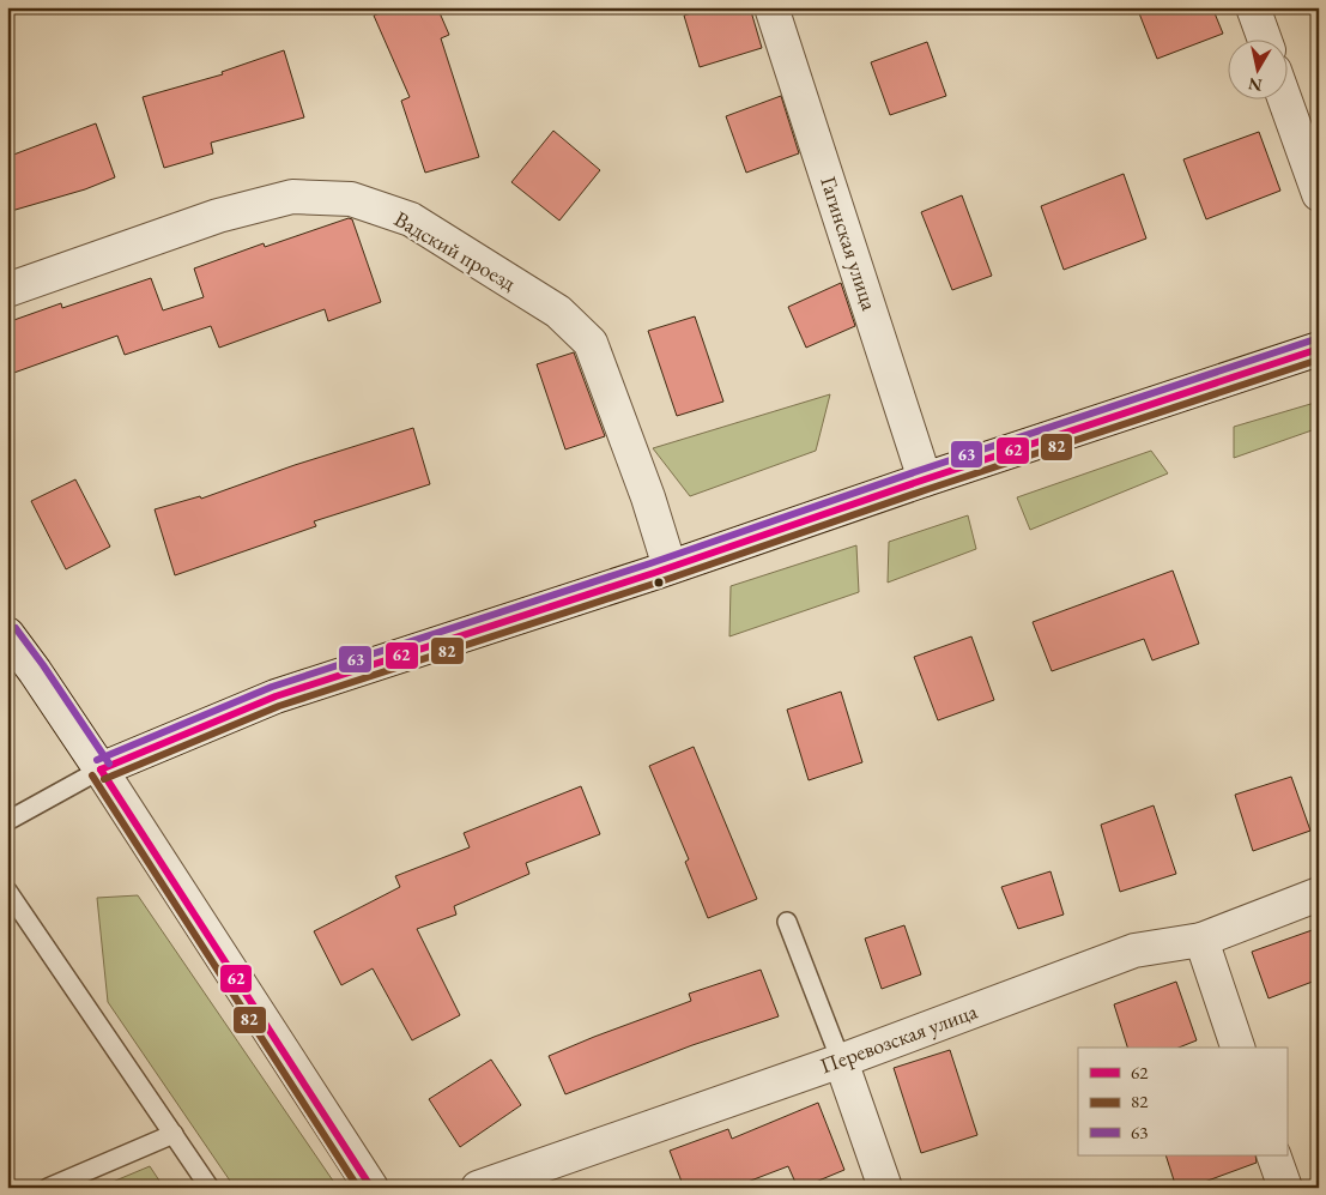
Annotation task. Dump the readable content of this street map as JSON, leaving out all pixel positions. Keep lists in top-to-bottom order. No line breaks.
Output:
{"streets":{"street":["Гагинская улица","Вадский проезд","Перевозская улица"]},"lines":["transit line 63","transit line 62","transit line 82"],"legend":["62","82","63"],"north":"bottom"}
